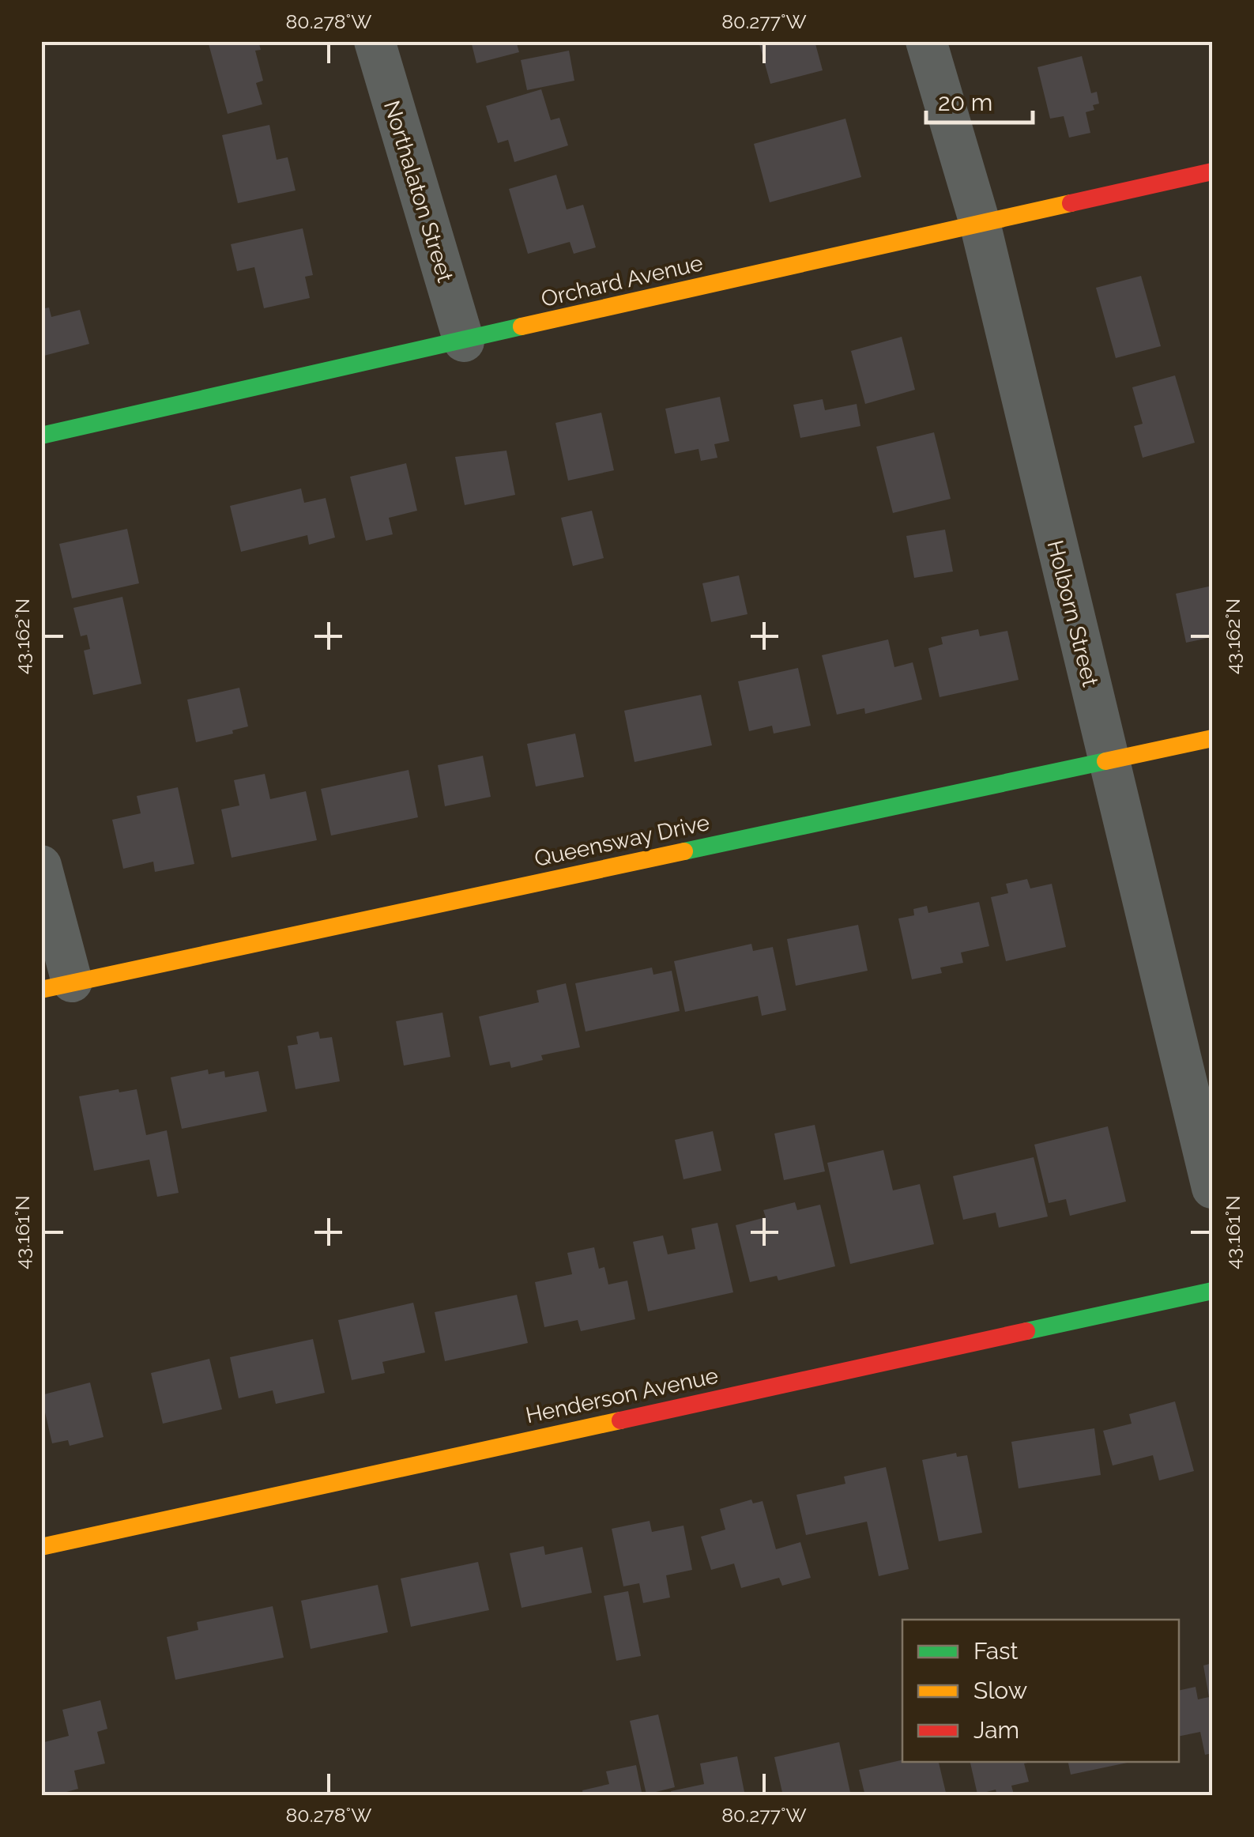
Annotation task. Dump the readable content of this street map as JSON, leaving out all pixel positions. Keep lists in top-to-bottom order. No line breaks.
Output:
{"streets":{"street":["Northalaton Street","Orchard Avenue","Holborn Street","Queensway Drive","Henderson Avenue"]},"crossings":[["Northalaton Street","Orchard Avenue"],["Orchard Avenue","Holborn Street"],["Holborn Street","Queensway Drive"]],"legend":["Fast","Slow","Jam"],"scale_bar":"20 m","coordinates":["80.278°W","80.277°W","43.162°N","43.161°N"]}
